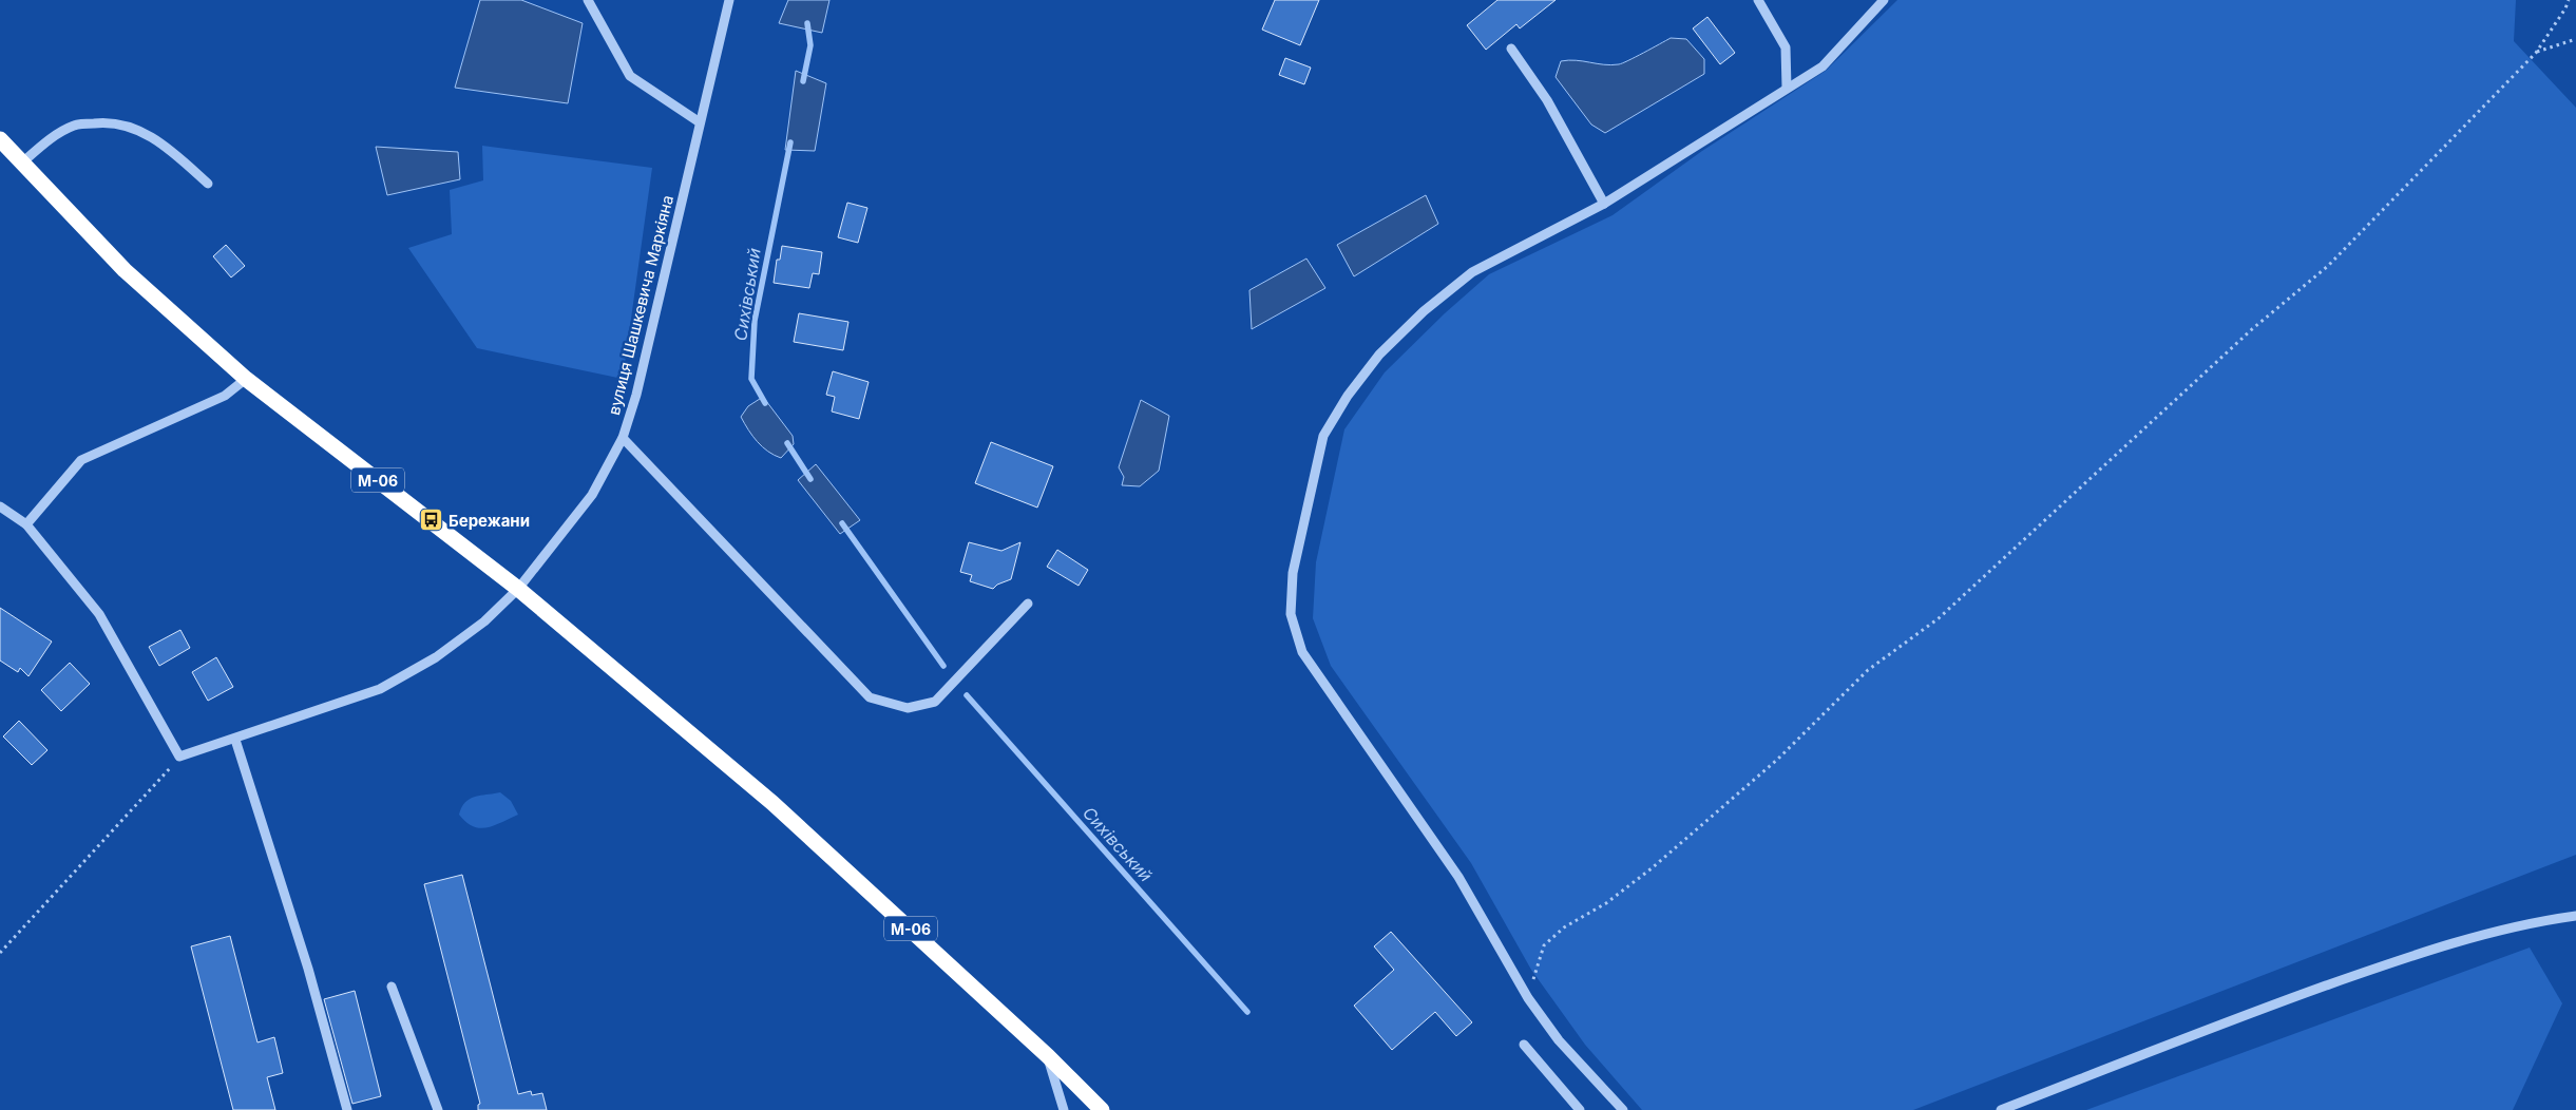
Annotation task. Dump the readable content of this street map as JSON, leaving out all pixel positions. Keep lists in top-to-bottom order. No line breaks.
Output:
{"streets":{"highway":["М-06"],"street":["вулиця Шашкевича Маркіяна"]},"crossings":[["вулиця Шашкевича Маркіяна","М-06"]],"water":["Сихівський"],"places":{"bus stop":["Бережани"]}}
